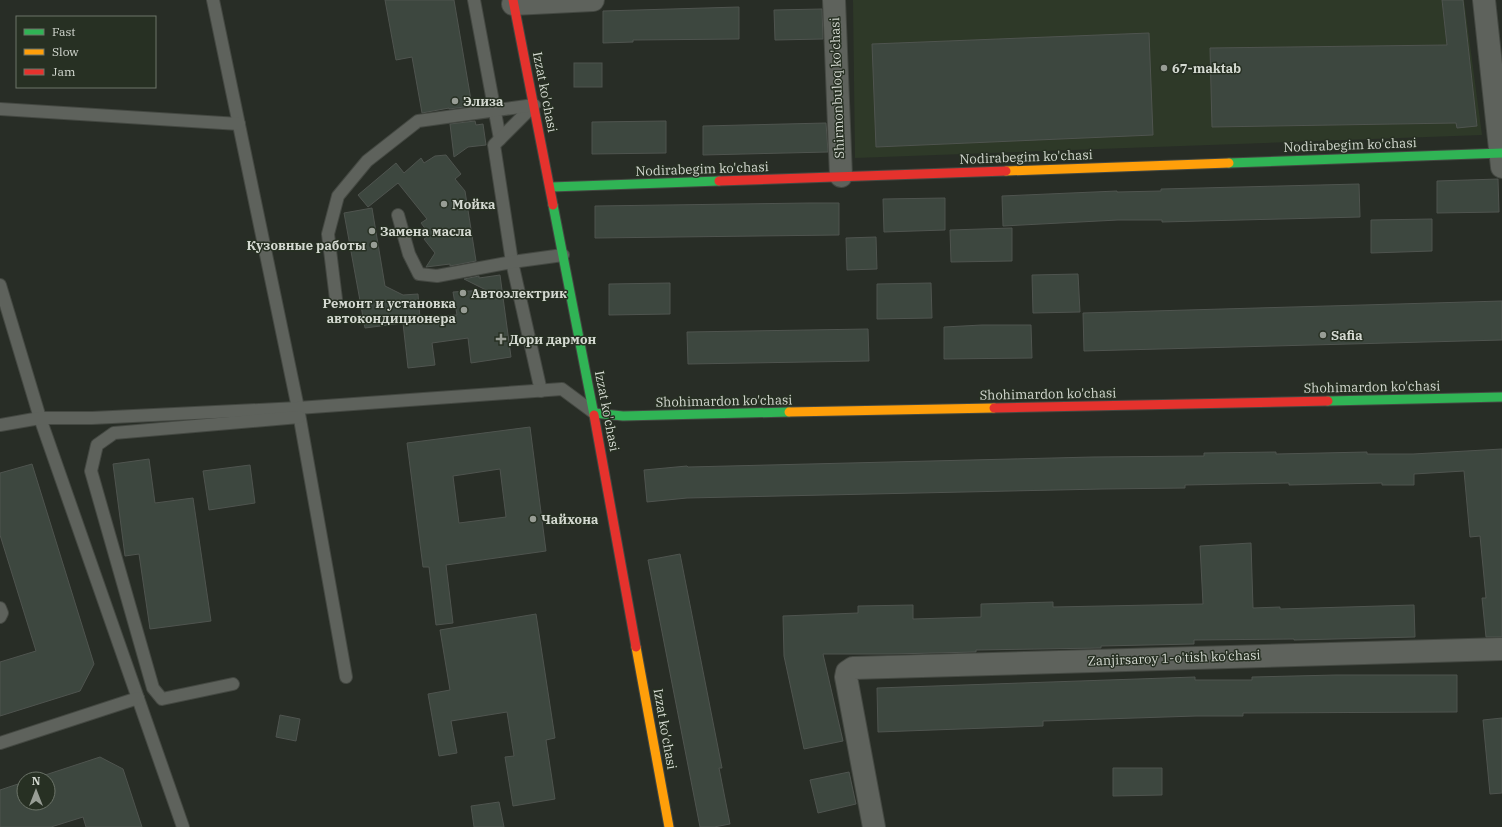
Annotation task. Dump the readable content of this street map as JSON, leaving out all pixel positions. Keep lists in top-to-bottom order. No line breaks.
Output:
{"streets":{"street":["Shirmonbuloq ko'chasi","Izzat ko'chasi","Nodirabegim ko'chasi","Shohimardon ko'chasi","Zanjirsaroy 1-o'tish ko'chasi"]},"crossings":[["Shirmonbuloq ko'chasi","Nodirabegim ko'chasi"],["Izzat ko'chasi","Nodirabegim ko'chasi"],["Izzat ko'chasi","Shohimardon ko'chasi"]],"places":{"other":["67-maktab","Элиза","Мойка","Замена масла","Кузовные работы","Автоэлектрик","Ремонт и установка автокондиционера","Safia","Чайхона"],"health":["Дори дармон"]},"legend":["Fast","Slow","Jam"],"north":"top"}
